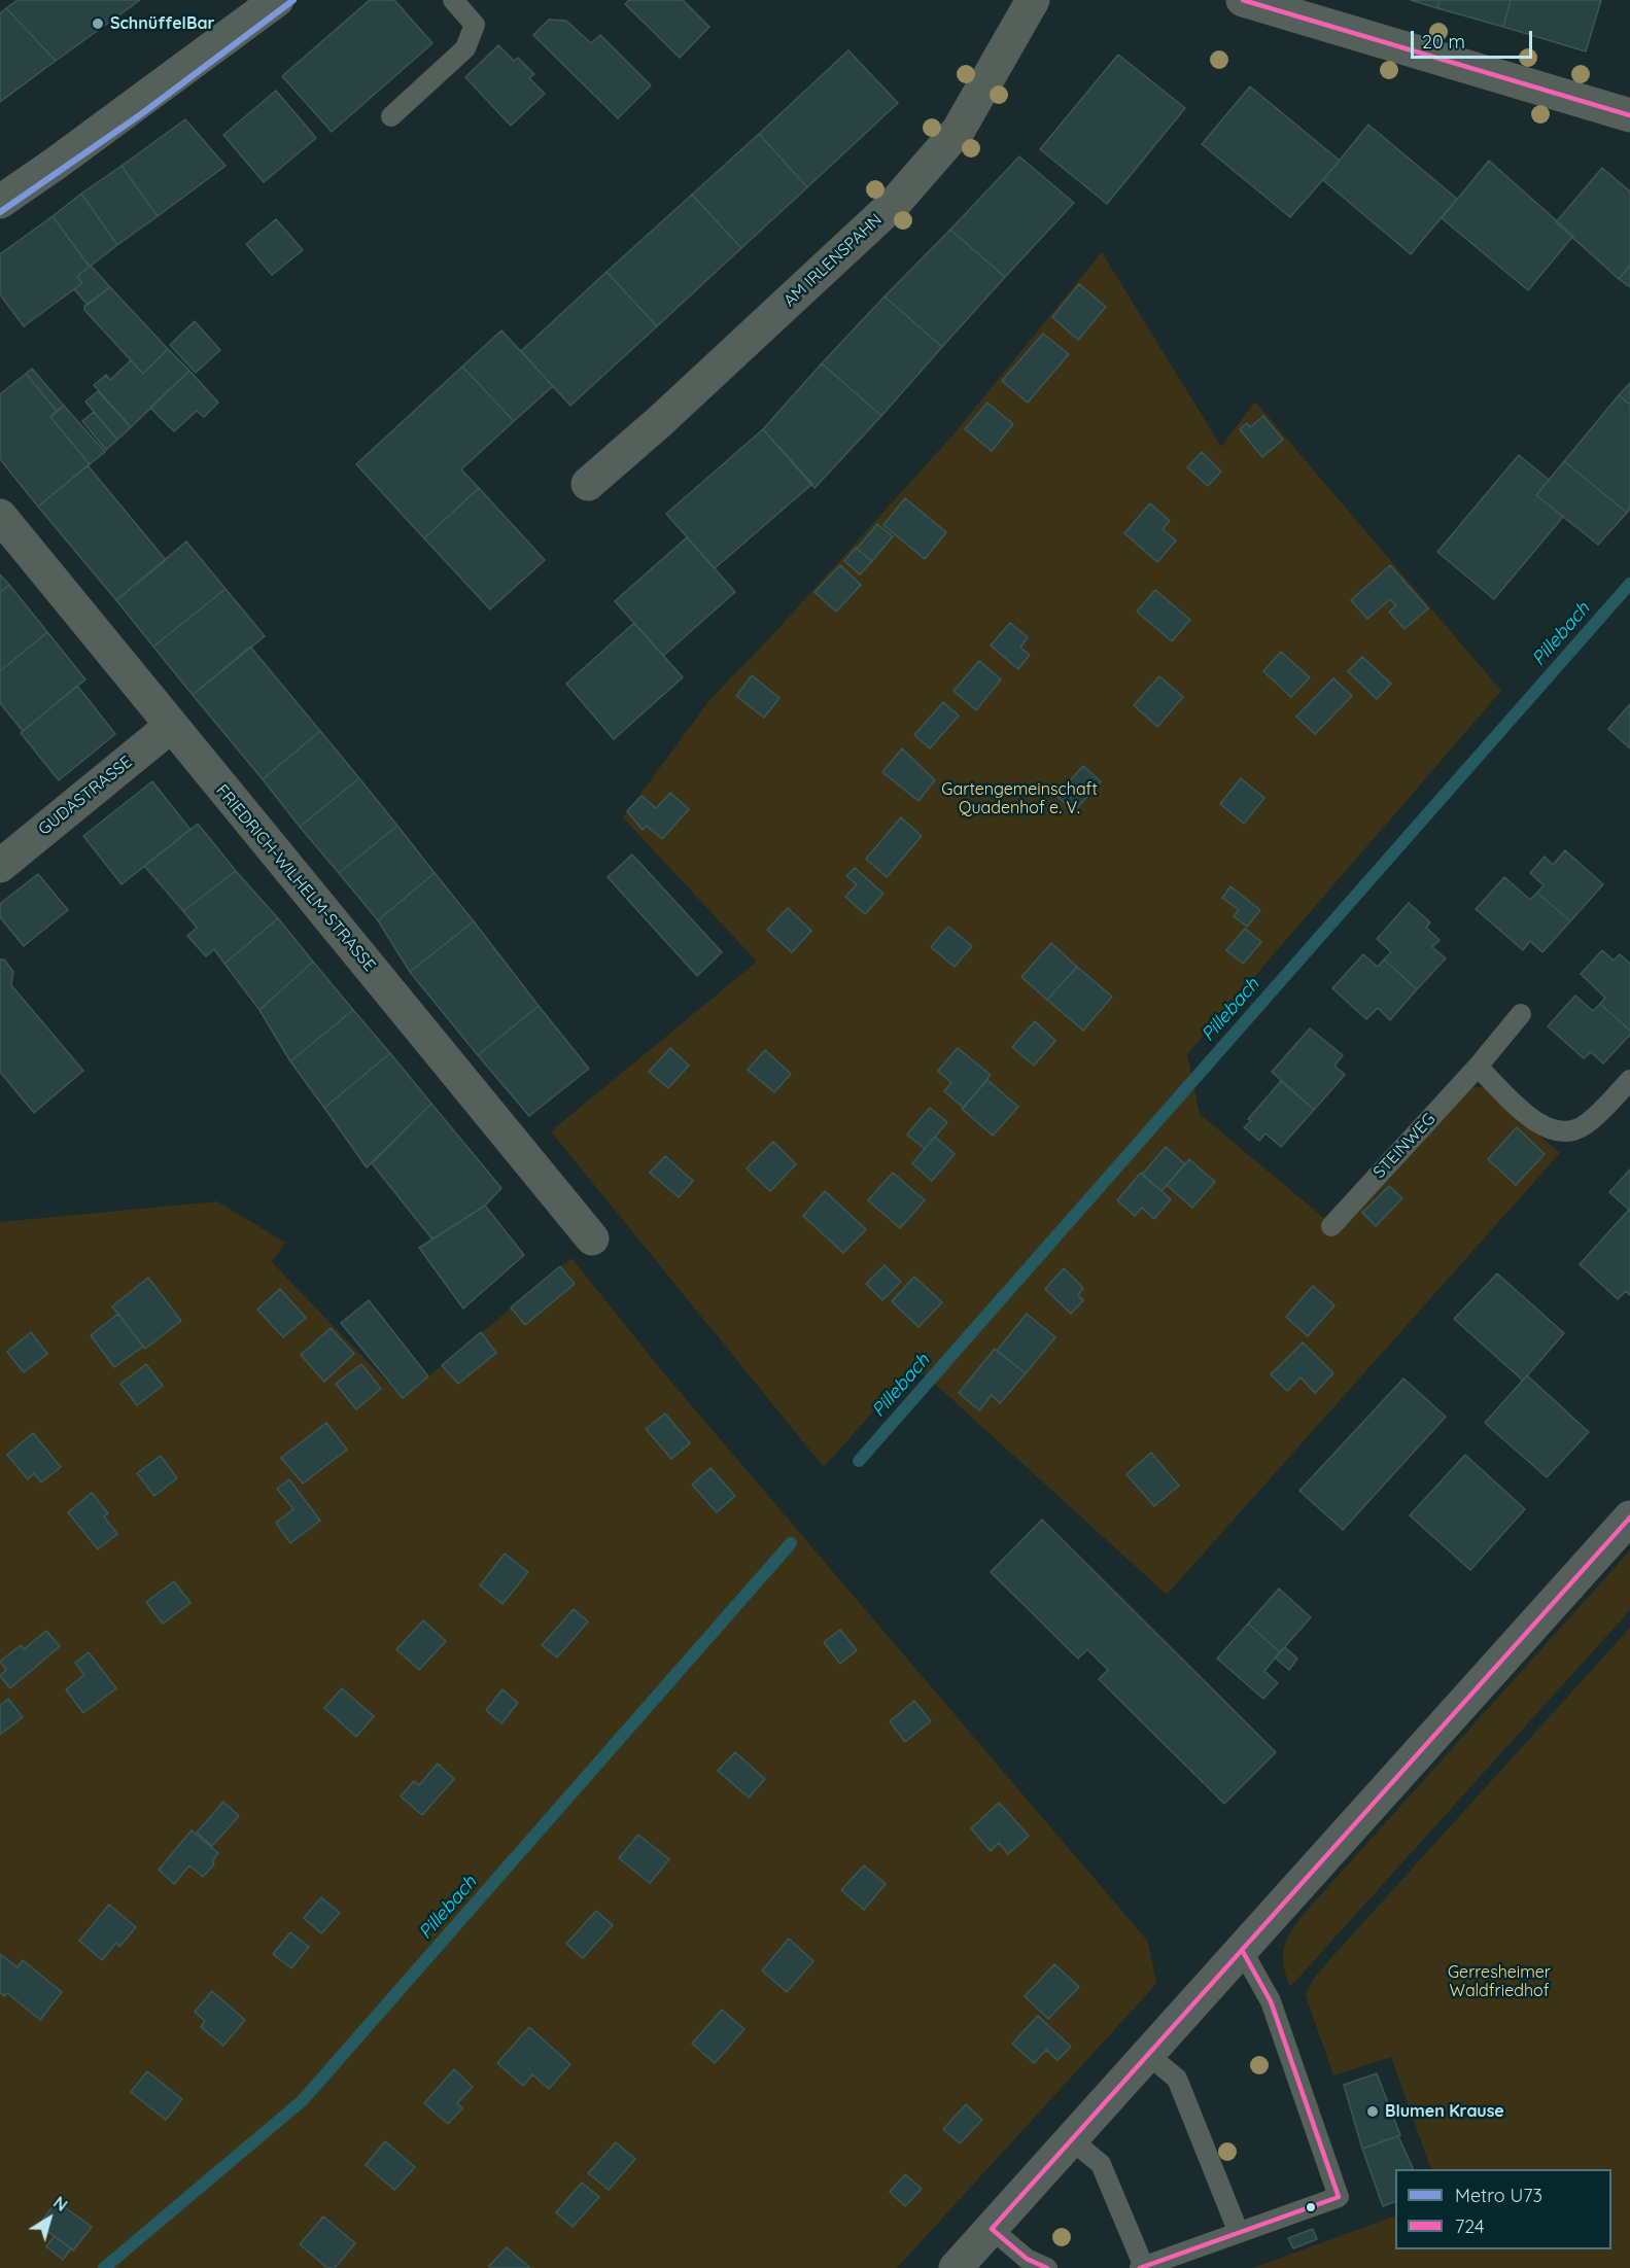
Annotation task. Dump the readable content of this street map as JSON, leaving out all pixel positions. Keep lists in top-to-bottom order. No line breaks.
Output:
{"streets":{"street":["AM IRLENSPAHN","GUDASTRASSE","FRIEDRICH-WILHELM-STRASSE"],"lane":["STEINWEG"]},"crossings":[["GUDASTRASSE","FRIEDRICH-WILHELM-STRASSE"]],"water":["Pillebach"],"parks":["Gartengemeinschaft Quadenhof e. V.","Gerresheimer Waldfriedhof"],"places":["SchnüffelBar","Blumen Krause"],"lines":["metro line U73","transit line 724"],"legend":["Metro U73","724"],"scale_bar":"20 m","north":"top right"}
